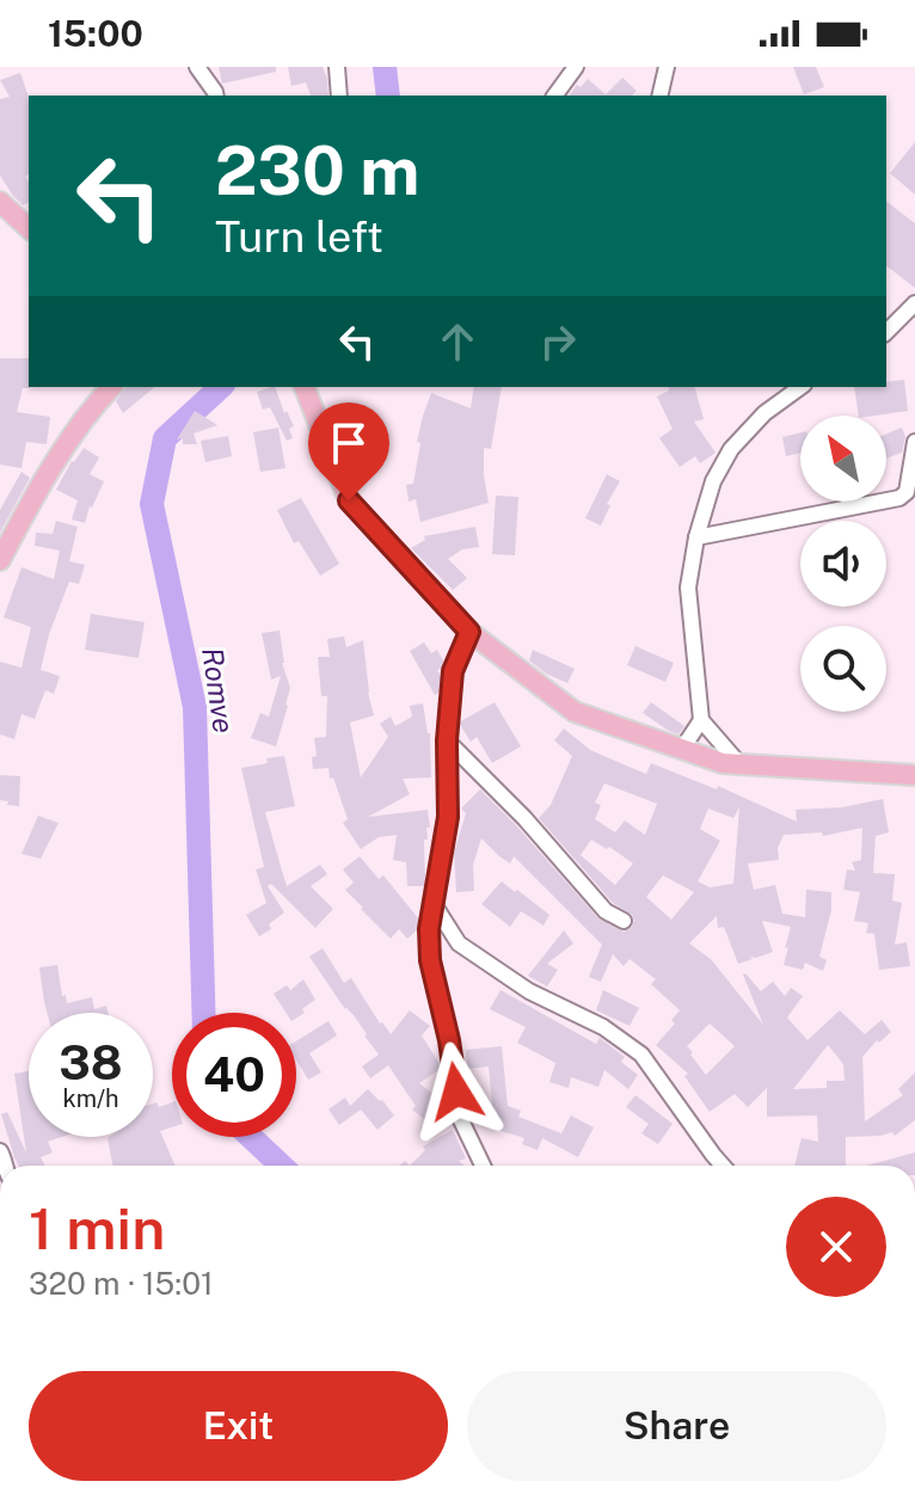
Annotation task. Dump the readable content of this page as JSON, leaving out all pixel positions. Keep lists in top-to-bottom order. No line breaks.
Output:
{"water":["Romve"],"north":"top left","page":{"status":"15:00","turn":["230 m","Turn left"],"speed":"38 km/h","limit":"40","heading":["1 min","320 m · 15:01"],"buttons":["Exit","Share"]}}
